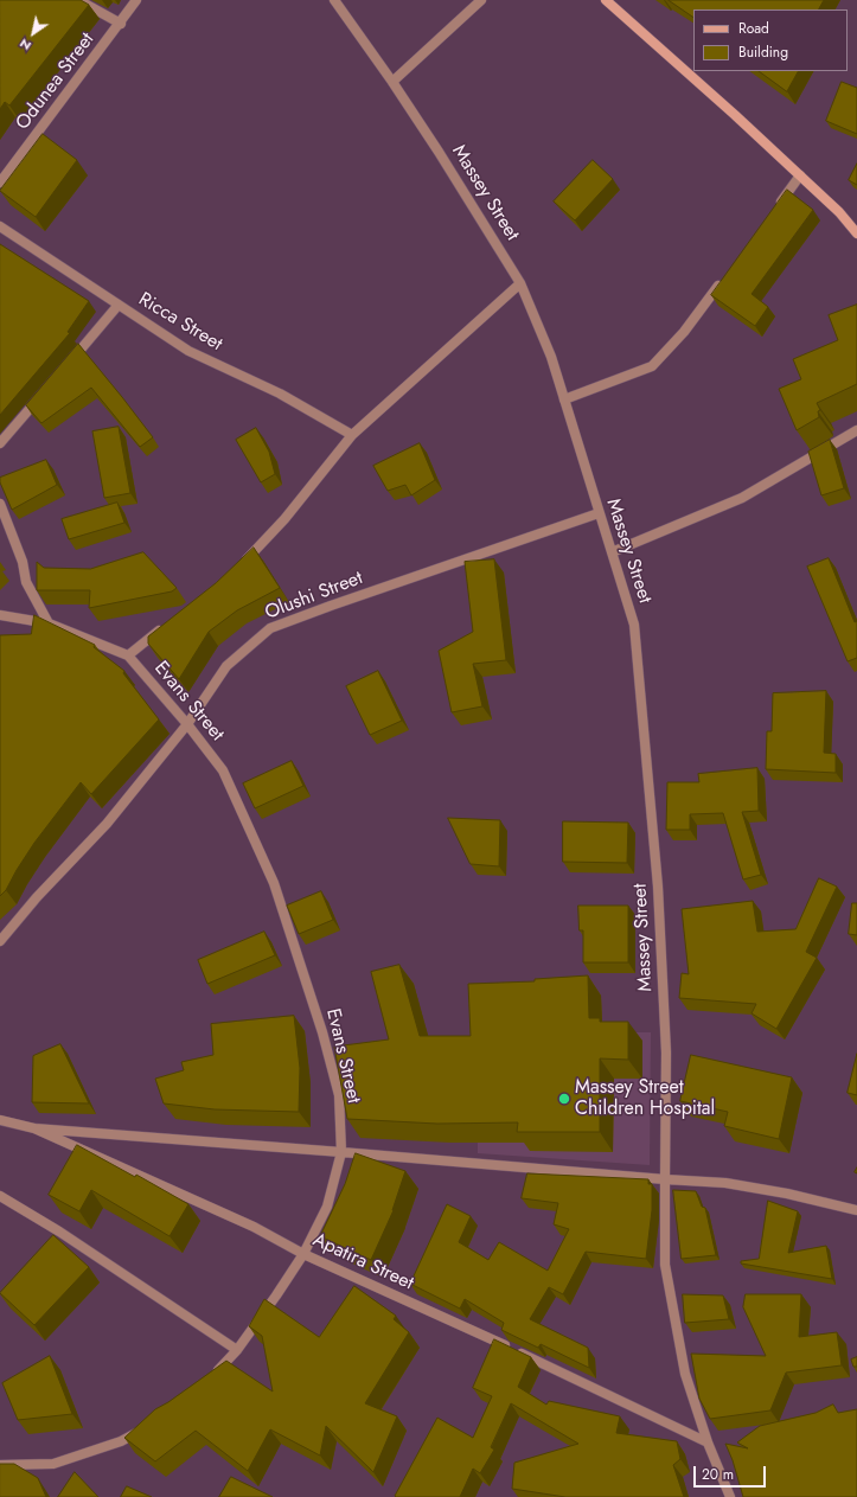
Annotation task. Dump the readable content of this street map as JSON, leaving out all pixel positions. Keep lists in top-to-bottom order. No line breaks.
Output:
{"streets":{"street":["Odunea Street","Massey Street","Ricca Street","Olushi Street","Evans Street","Apatira Street"]},"crossings":[["Massey Street","Olushi Street"],["Massey Street","Apatira Street"],["Olushi Street","Evans Street"],["Evans Street","Apatira Street"]],"places":["Massey Street Children Hospital"],"legend":["Road","Building"],"scale_bar":"20 m","north":"bottom left"}
